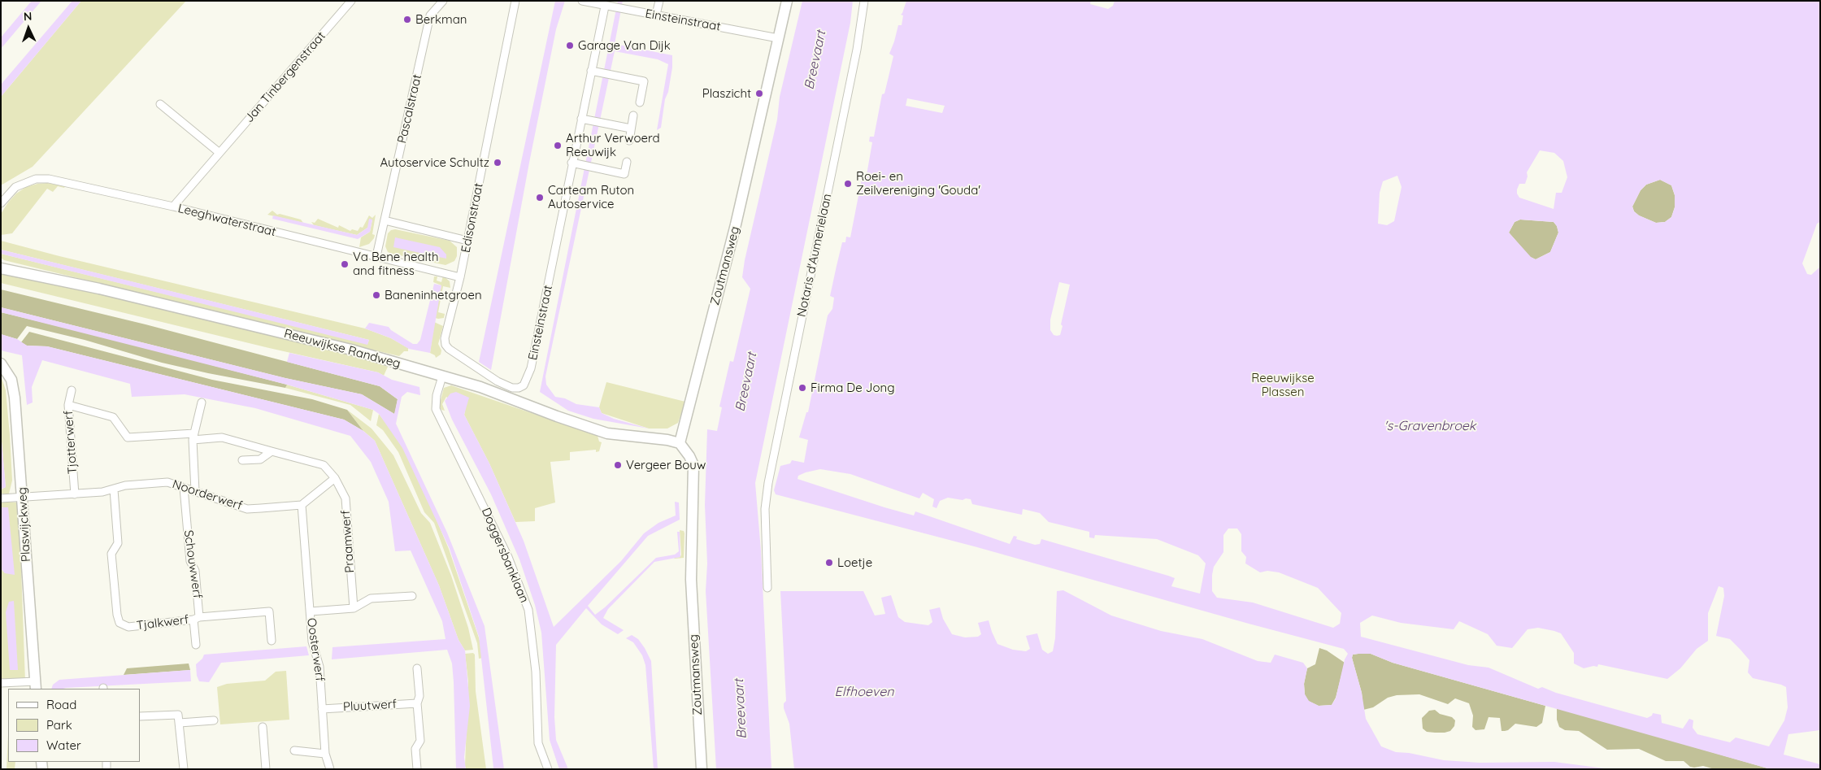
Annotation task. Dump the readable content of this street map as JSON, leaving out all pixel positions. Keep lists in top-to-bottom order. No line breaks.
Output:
{"streets":{"main road":["Zoutmansweg","Reeuwijkse Randweg","Plaswijckweg"],"street":["Einsteinstraat","Jan Tinbergenstraat","Pascalstraat","Edisonstraat","Leeghwaterstraat","Notaris d'Aumerielaan","Tjotterwerf","Noorderwerf","Praamwerf","Doggersbanklaan","Schouwwerf","Tjalkwerf","Oosterwerf","Pluutwerf"]},"crossings":[["Einsteinstraat","Edisonstraat"],["Einsteinstraat","Zoutmansweg"],["Jan Tinbergenstraat","Leeghwaterstraat"],["Pascalstraat","Leeghwaterstraat"],["Edisonstraat","Leeghwaterstraat"],["Zoutmansweg","Reeuwijkse Randweg"],["Reeuwijkse Randweg","Doggersbanklaan"],["Tjotterwerf","Noorderwerf"],["Noorderwerf","Plaswijckweg"],["Noorderwerf","Schouwwerf"],["Noorderwerf","Tjalkwerf"],["Noorderwerf","Oosterwerf"],["Schouwwerf","Tjalkwerf"],["Oosterwerf","Pluutwerf"]],"water":["Breevaart","'s-Gravenbroek","Elfhoeven"],"parks":["Reeuwijkse Plassen"],"places":["Berkman","Garage Van Dijk","Plaszicht","Arthur Verwoerd Reeuwijk","Autoservice Schultz","Roei- en Zeilvereniging 'Gouda'","Carteam Ruton Autoservice","Va Bene health and fitness","Baneninhetgroen","Firma De Jong","Vergeer Bouw","Loetje"],"legend":["Road","Park","Water"],"north":"top"}
